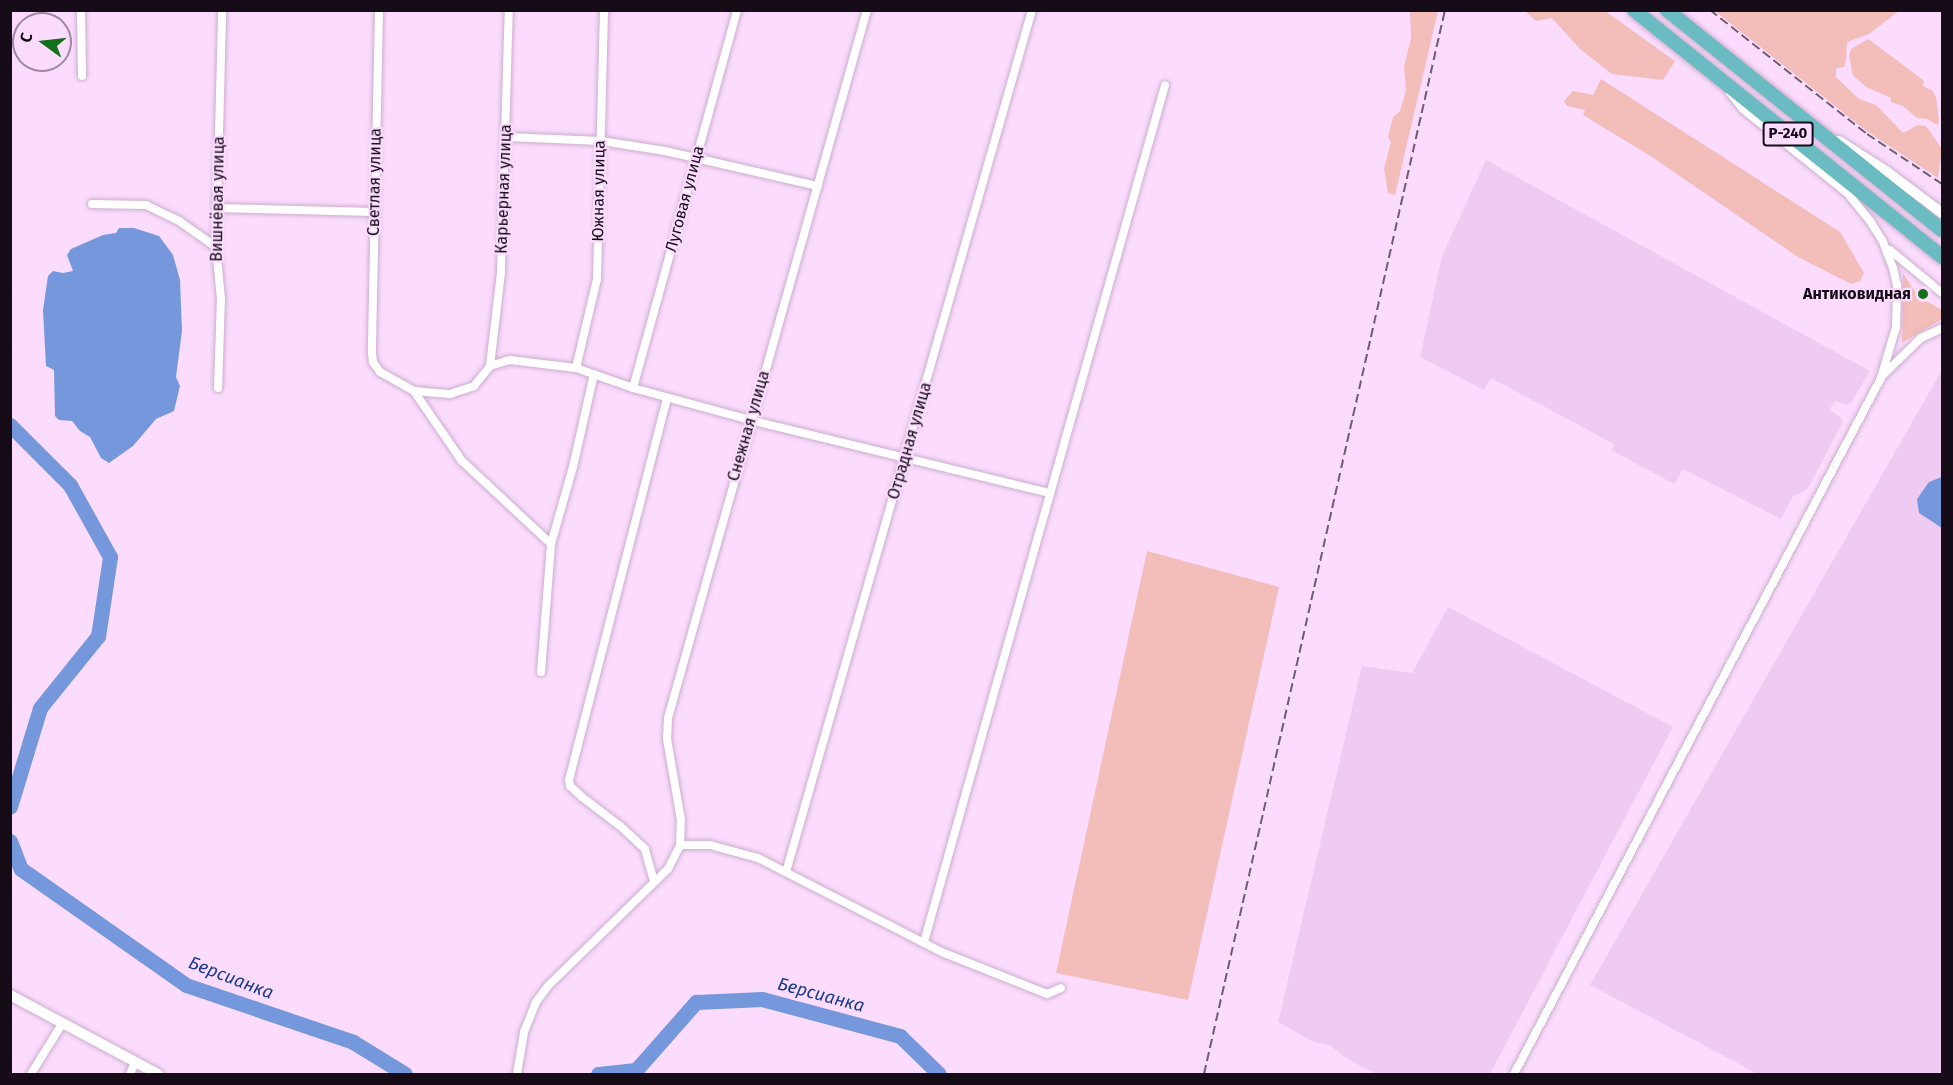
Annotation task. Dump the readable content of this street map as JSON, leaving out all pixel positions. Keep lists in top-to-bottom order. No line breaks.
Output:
{"streets":{"highway":["Р-240"],"street":["Светлая улица","Карьерная улица","Южная улица","Вишнёвая улица","Луговая улица","Снежная улица","Отрадная улица"]},"water":["Берсианка"],"places":["Антиковидная"],"north":"left"}
